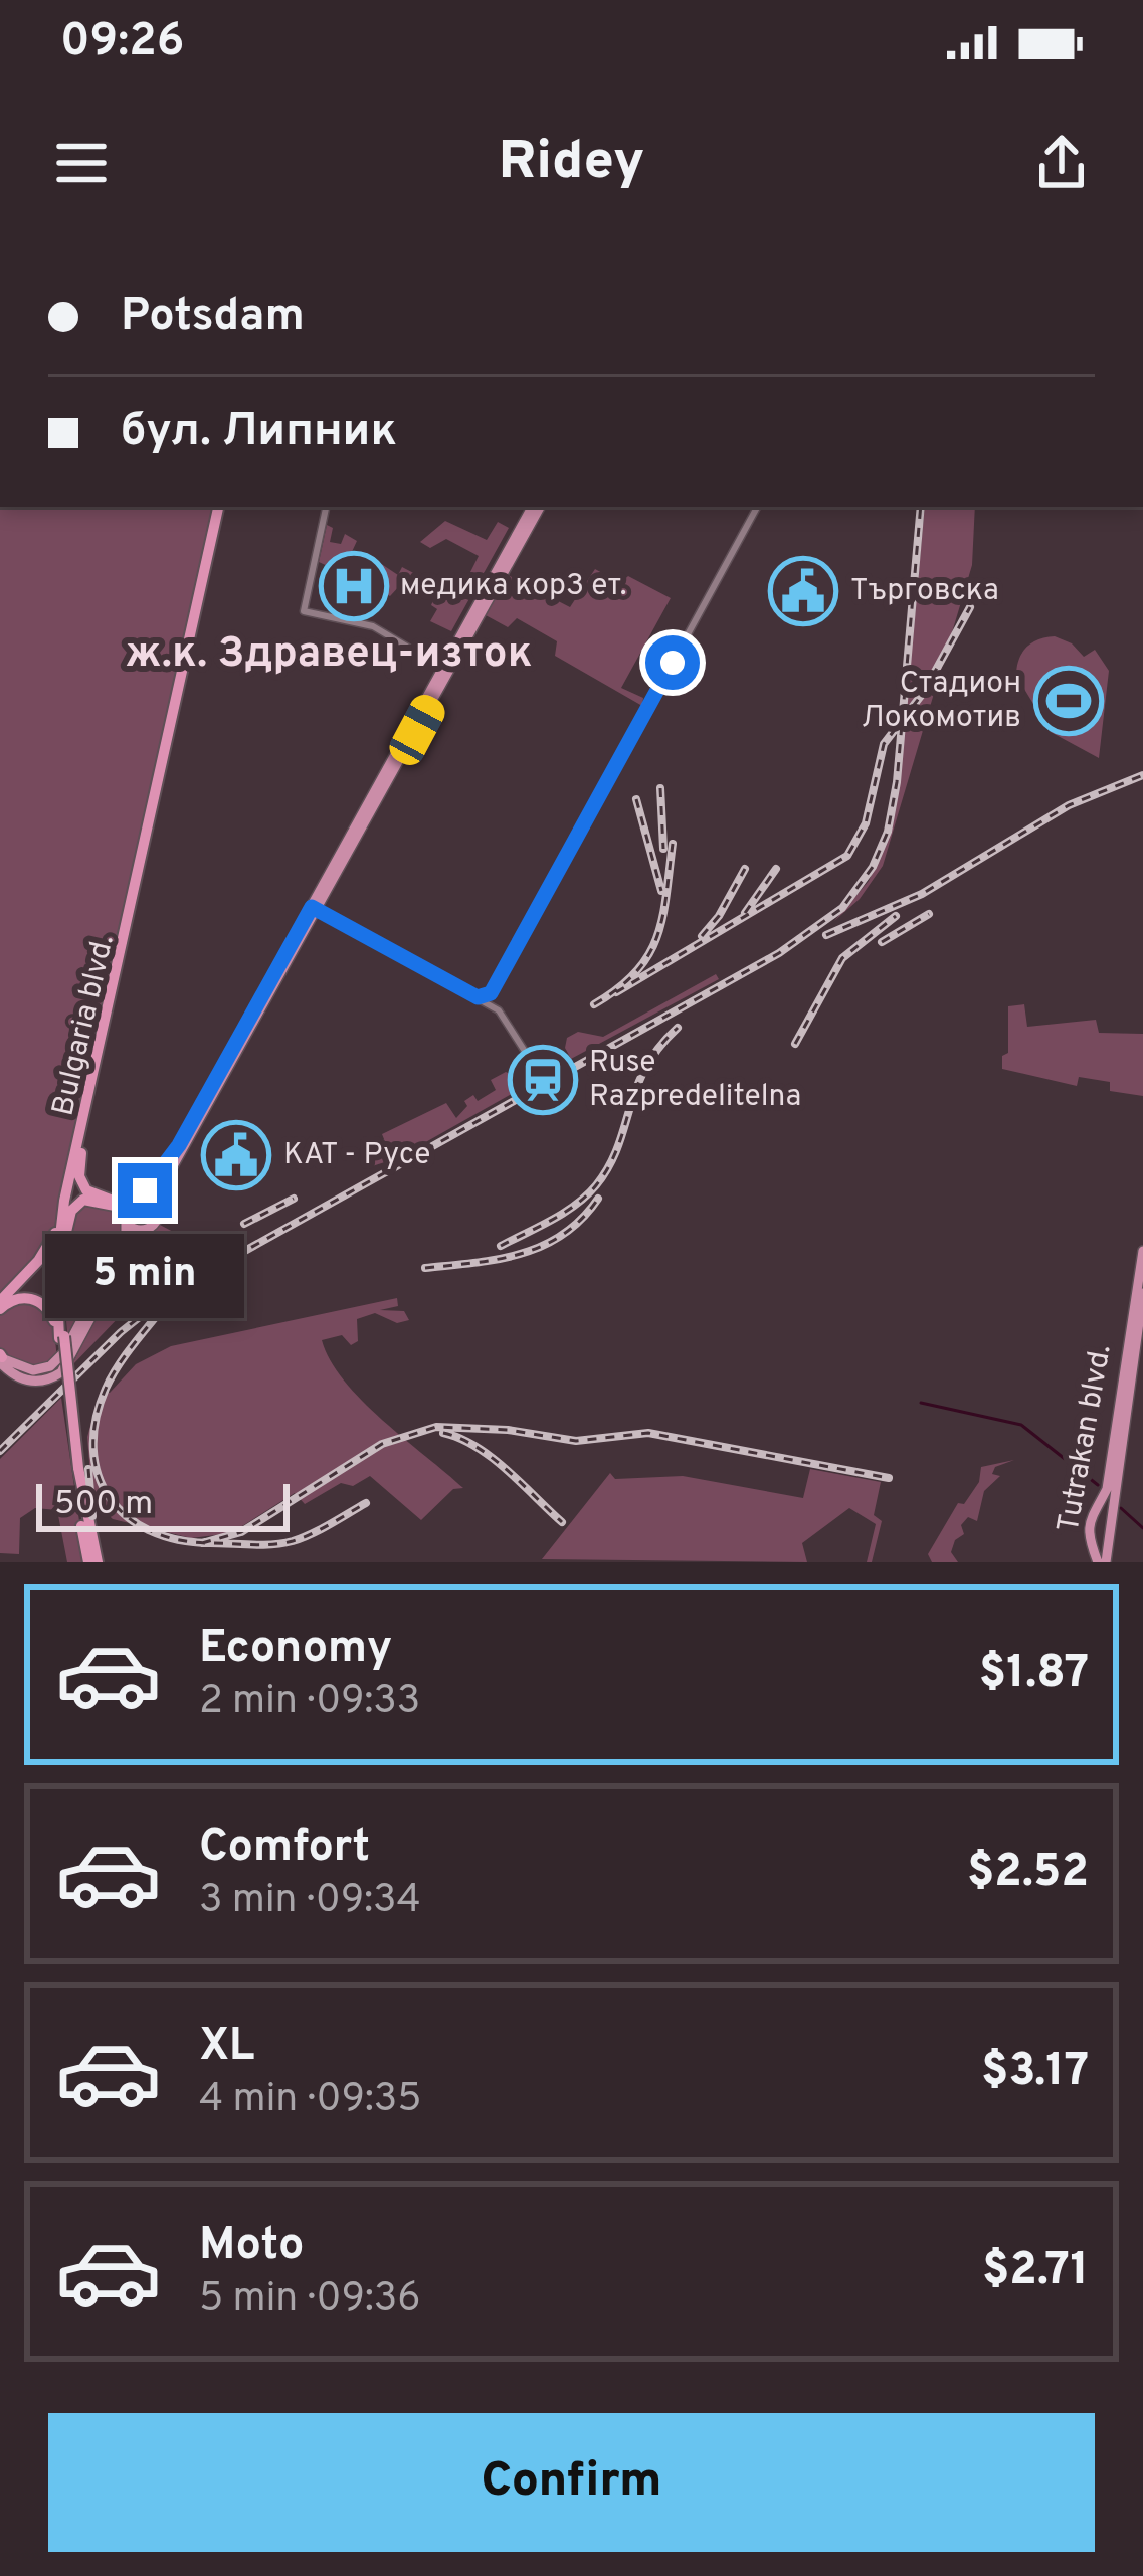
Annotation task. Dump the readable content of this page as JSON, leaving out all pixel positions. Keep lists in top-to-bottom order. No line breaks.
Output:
{"streets":{"highway":["Bulgaria blvd."],"main road":["Tutrakan blvd."]},"districts":["ж.к. Здравец-изток"],"places":{"hospital":["медика кор3 ет."],"public building":["Търговска","КАТ - Русе"],"sports":["Стадион Локомотив"],"station":["Ruse Razpredelitelna"]},"scale_bar":"500 m","page":{"status":"09:26","header":"Ridey","banner":["Potsdam","бул. Липник"],"bubble":"5 min","scale":"500 m","list":[{"name":"Economy","note":"2 min · 09:33","value":"$1.87"},{"name":"Comfort","note":"3 min · 09:34","value":"$2.52"},{"name":"XL","note":"4 min · 09:35","value":"$3.17"},{"name":"Moto","note":"5 min · 09:36","value":"$2.71"}],"buttons":"Confirm"}}
